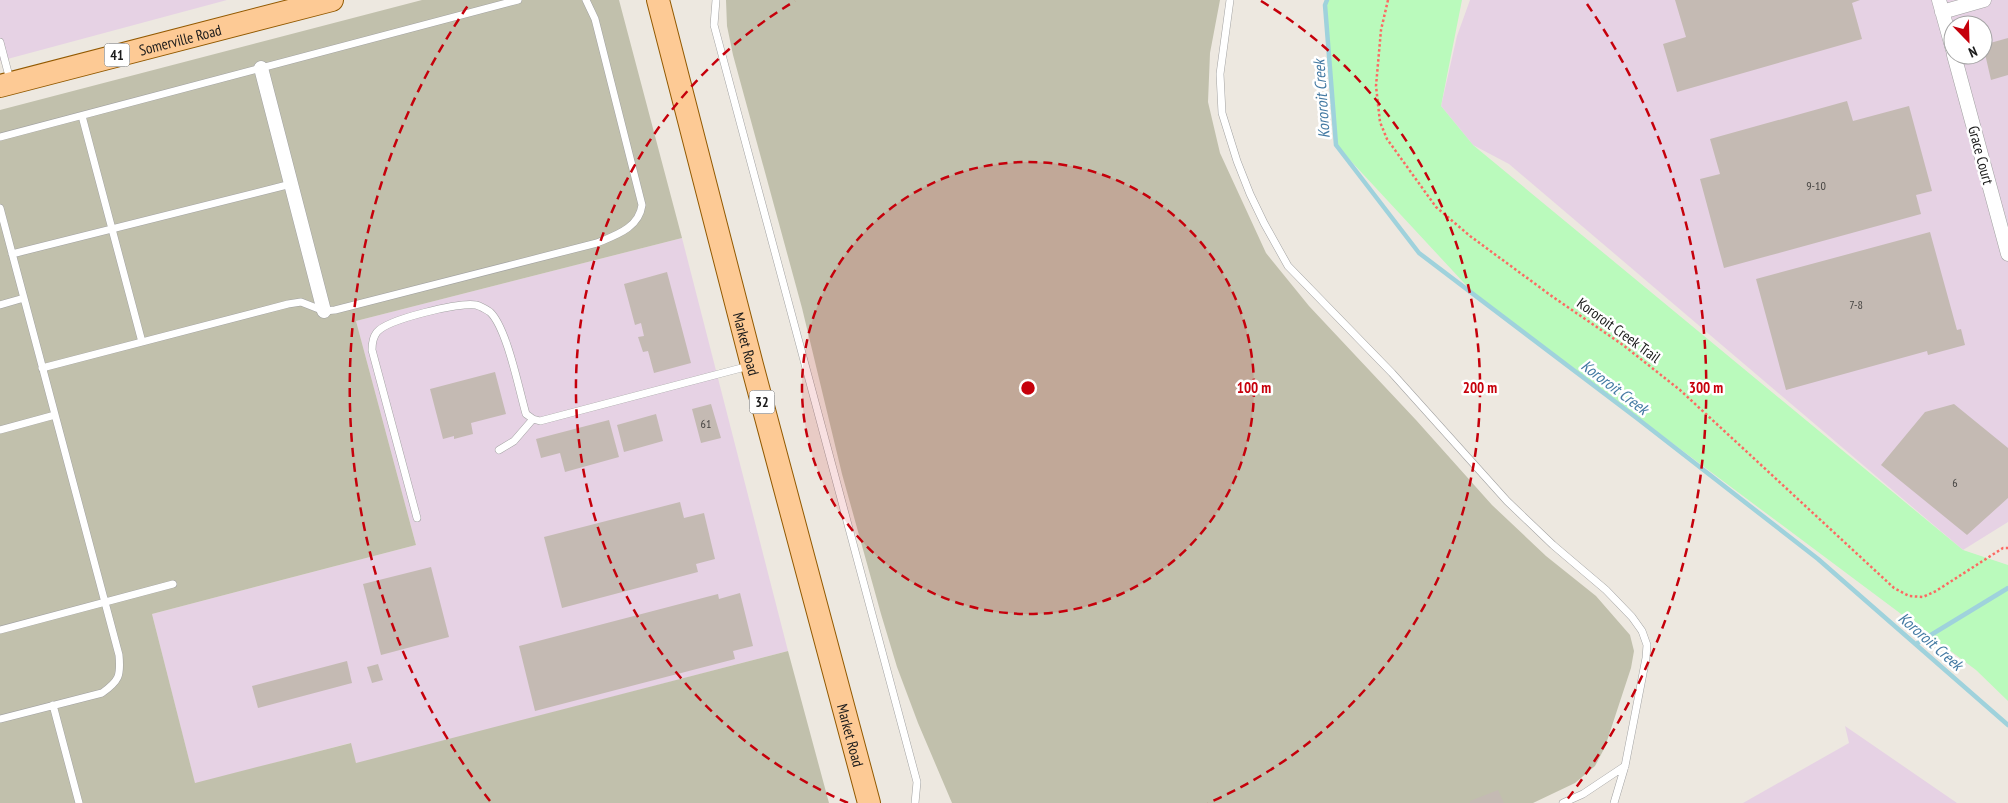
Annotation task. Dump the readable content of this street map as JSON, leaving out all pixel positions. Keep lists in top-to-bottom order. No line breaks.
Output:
{"streets":{"main road":["Somerville Road","41","Market Road","32"],"street":["Grace Court"],"path":["Kororoit Creek Trail"]},"water":["Kororoit Creek"],"house_numbers":["9-10","7-8","61","6"],"north":"bottom right","rings":["100 m","200 m","300 m"]}
